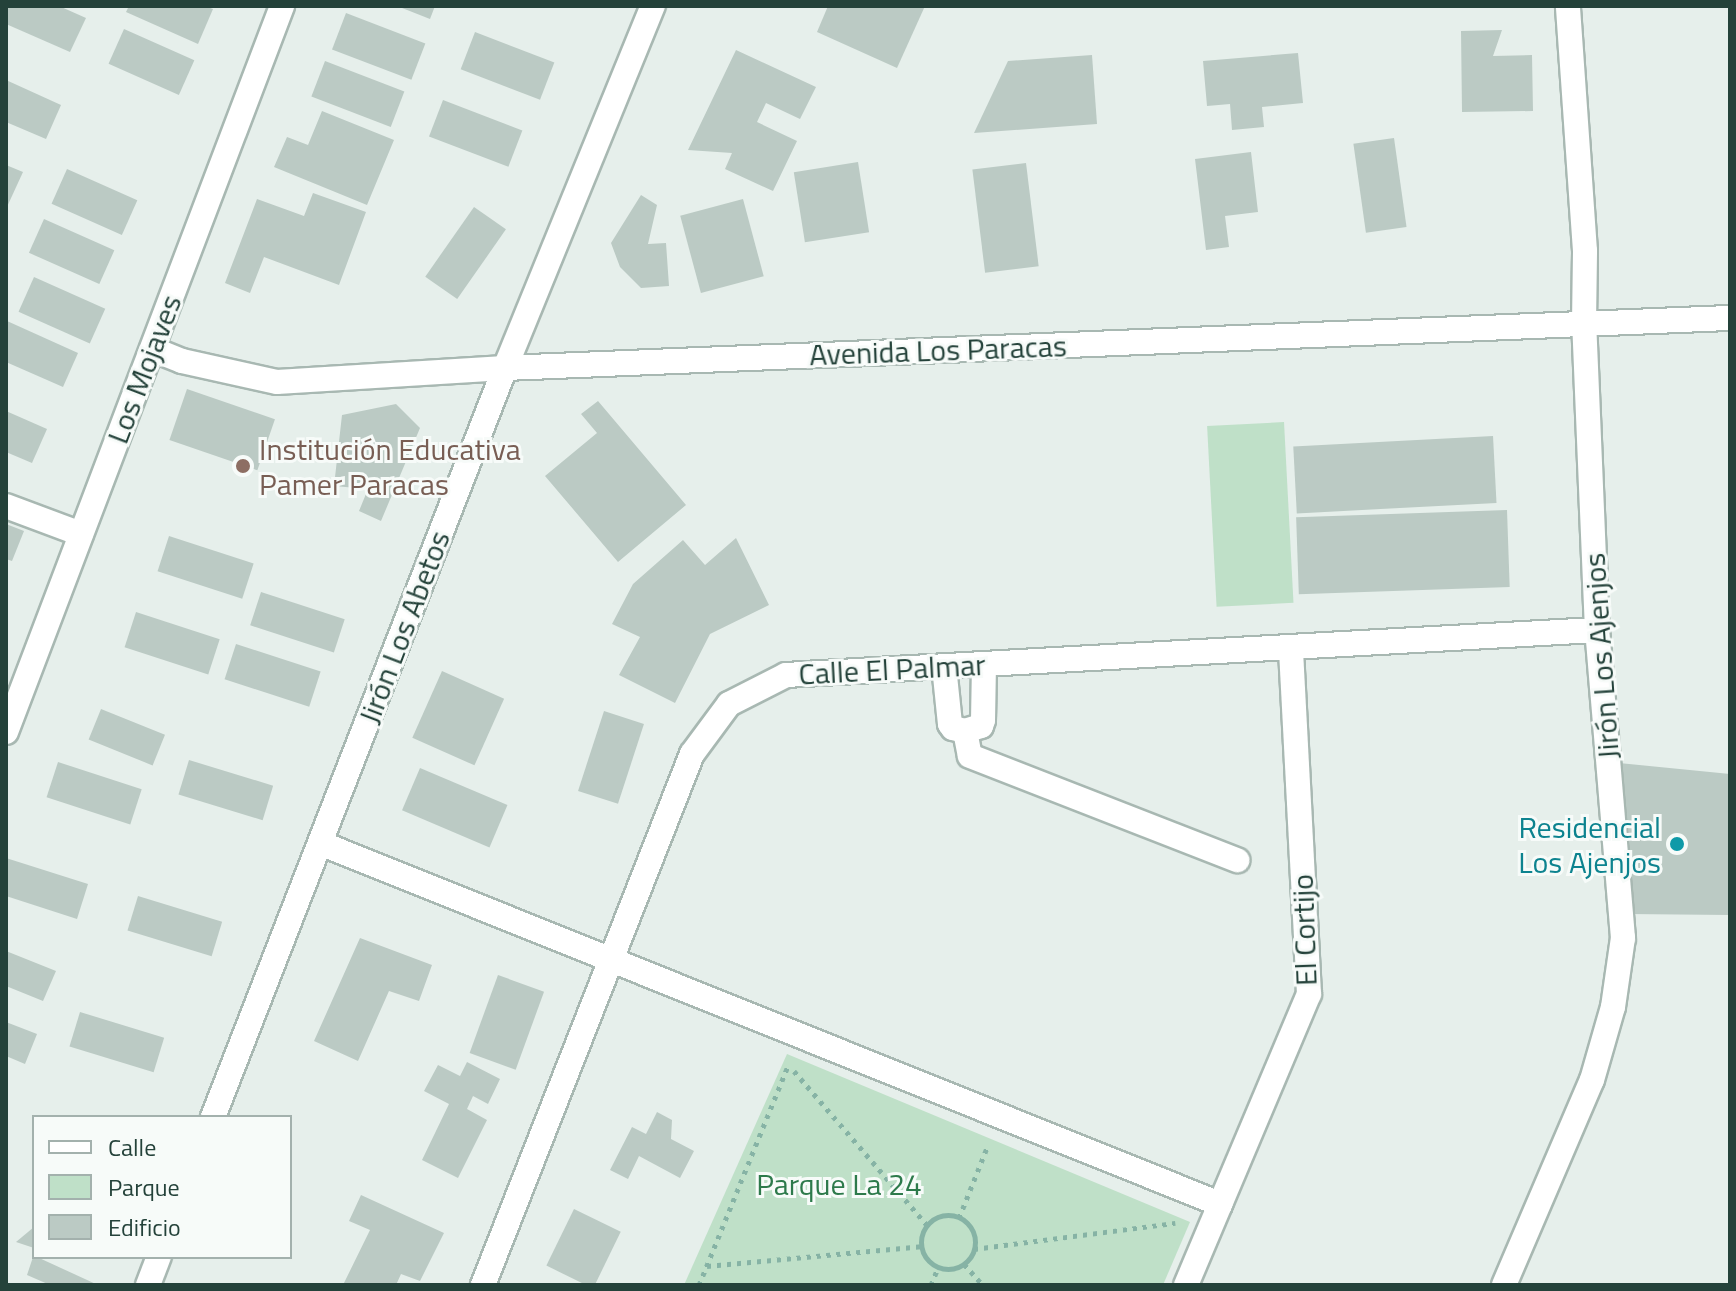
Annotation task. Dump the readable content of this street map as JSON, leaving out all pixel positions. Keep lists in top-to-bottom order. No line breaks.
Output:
{"streets":{"street":["Avenida Los Paracas","Los Mojaves","Jirón Los Abetos","Jirón Los Ajenjos","Calle El Palmar","El Cortijo"]},"crossings":[["Avenida Los Paracas","Los Mojaves"],["Avenida Los Paracas","Jirón Los Abetos"],["Avenida Los Paracas","Jirón Los Ajenjos"],["Jirón Los Ajenjos","Calle El Palmar"],["Calle El Palmar","El Cortijo"]],"parks":["Parque La 24"],"places":["Institución Educativa Pamer Paracas","Residencial Los Ajenjos"],"legend":["Calle","Parque","Edificio"]}
